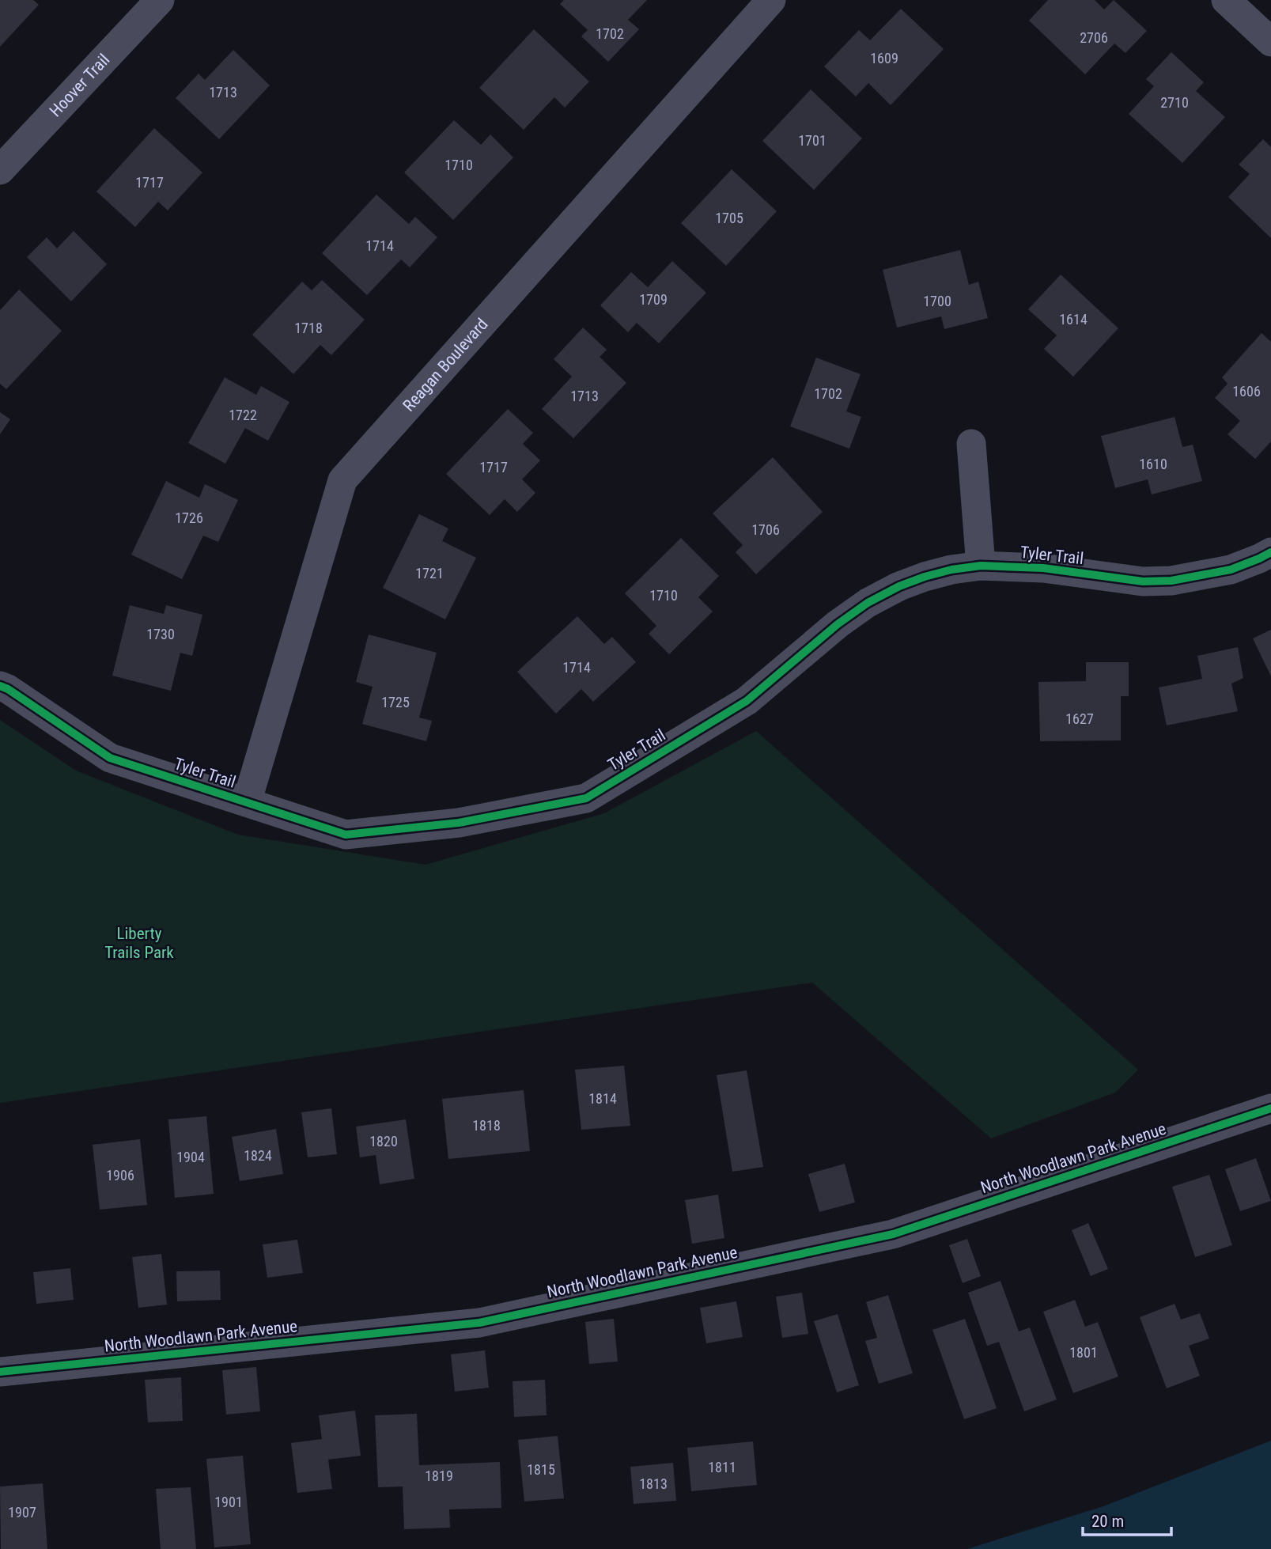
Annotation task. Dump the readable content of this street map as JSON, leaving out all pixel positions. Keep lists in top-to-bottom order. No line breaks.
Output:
{"streets":{"street":["Hoover Trail","Reagan Boulevard","Tyler Trail","North Woodlawn Park Avenue"]},"crossings":[["Reagan Boulevard","Tyler Trail"]],"parks":["Liberty Trails Park"],"house_numbers":["1702","2706","1609","1713","2710","1701","1710","1717","1705","1714","1709","1700","1614","1718","1606","1702","1713","1722","1610","1717","1726","1706","1721","1710","1730","1714","1725","1627","1814","1818","1820","1824","1904","1906","1801","1811","1815","1819","1813","1901","1907"],"scale_bar":"20 m"}
